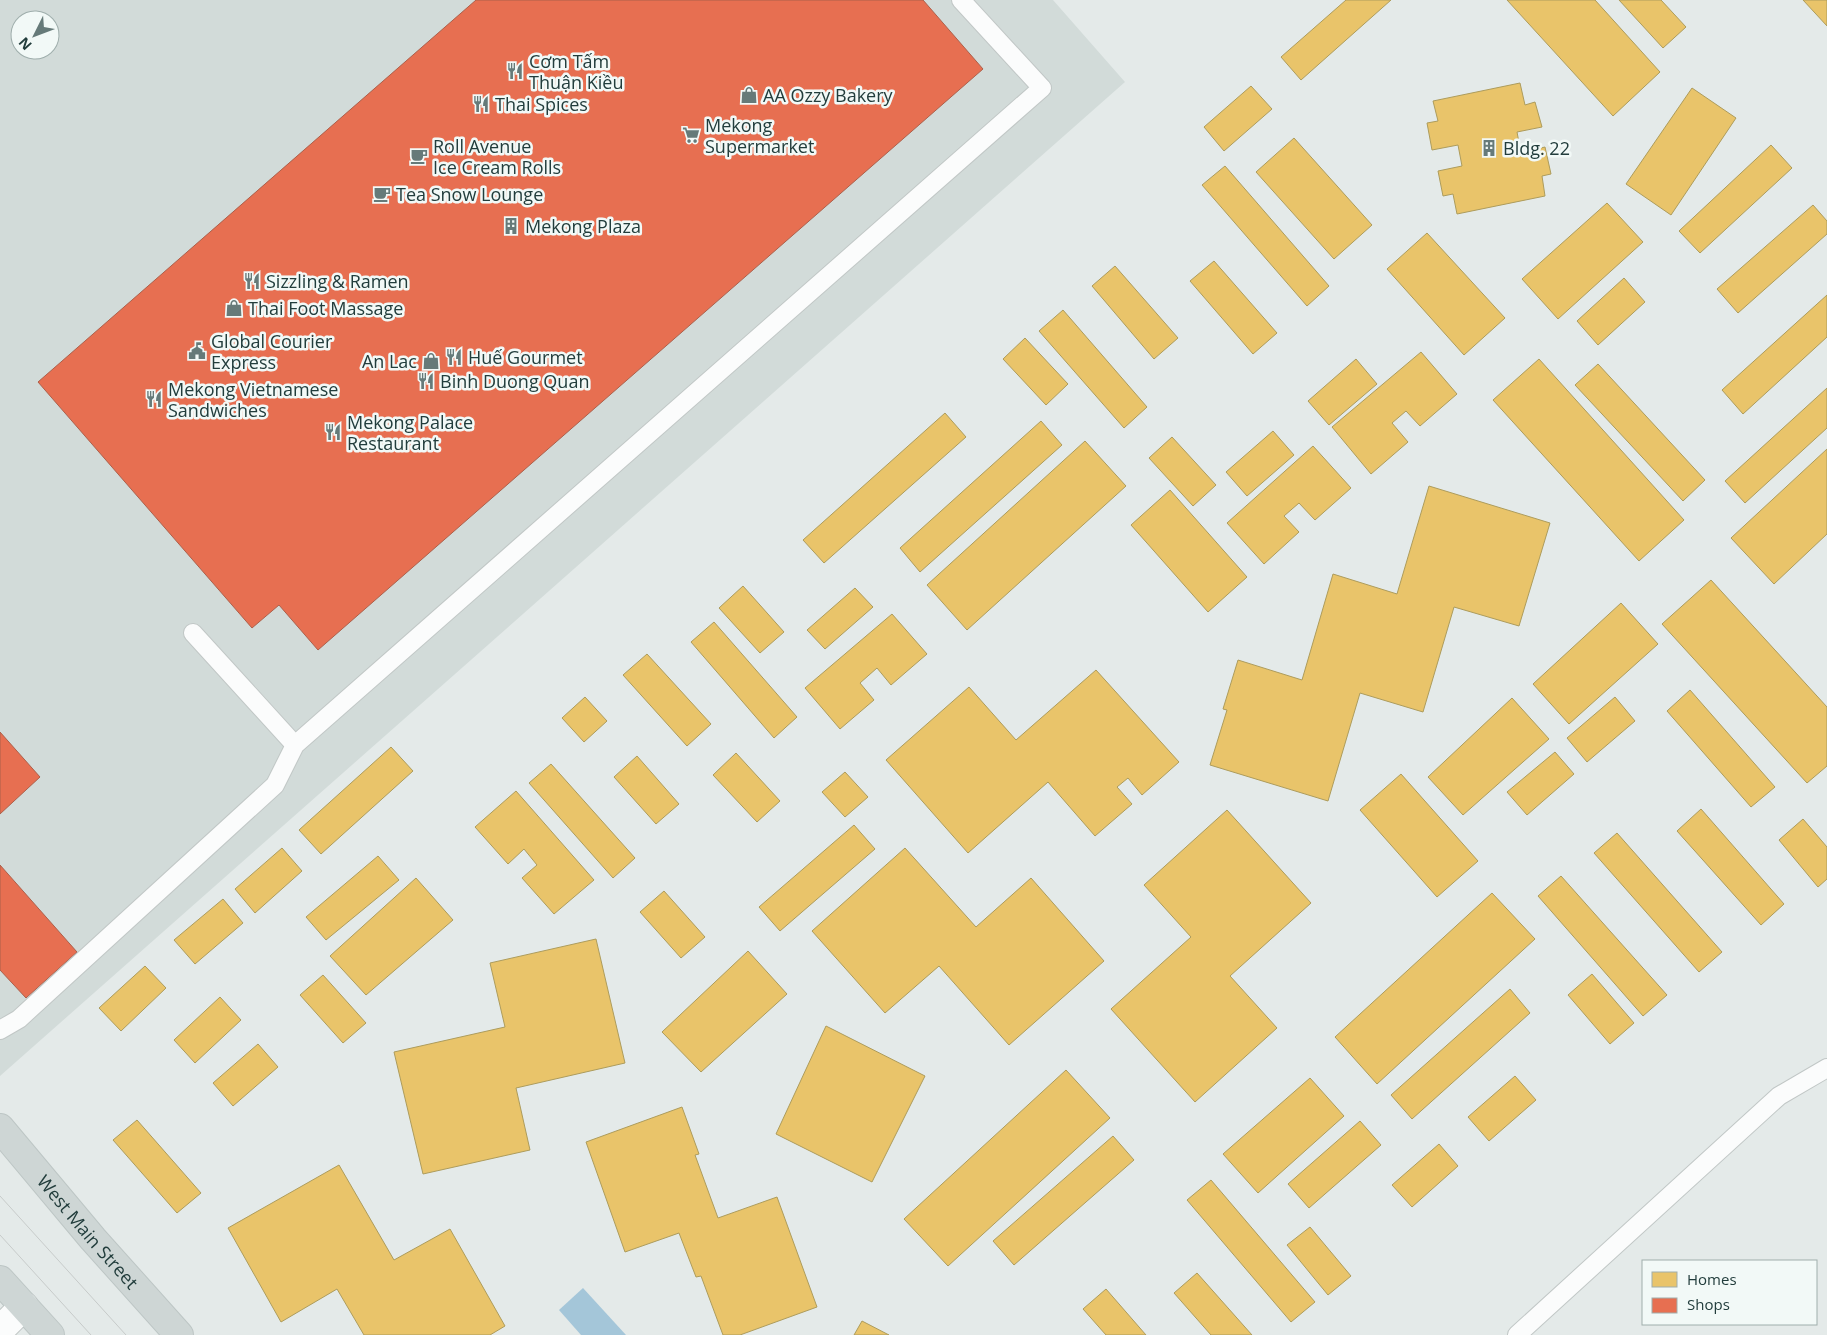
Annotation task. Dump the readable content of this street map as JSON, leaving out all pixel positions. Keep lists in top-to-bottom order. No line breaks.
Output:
{"streets":{"main road":["West Main Street"]},"places":{"restaurant":["Cơm Tấm Thuận Kiều","Thai Spices","Sizzling & Ramen","Huế Gourmet","Binh Duong Quan","Mekong Vietnamese Sandwiches","Mekong Palace Restaurant"],"shop":["AA Ozzy Bakery","Thai Foot Massage","An Lac"],"supermarket":["Mekong Supermarket"],"building":["Bldg. 22","Mekong Plaza"],"cafe":["Roll Avenue Ice Cream Rolls","Tea Snow Lounge"],"public building":["Global Courier Express"]},"legend":["Homes","Shops"],"north":"bottom left"}
